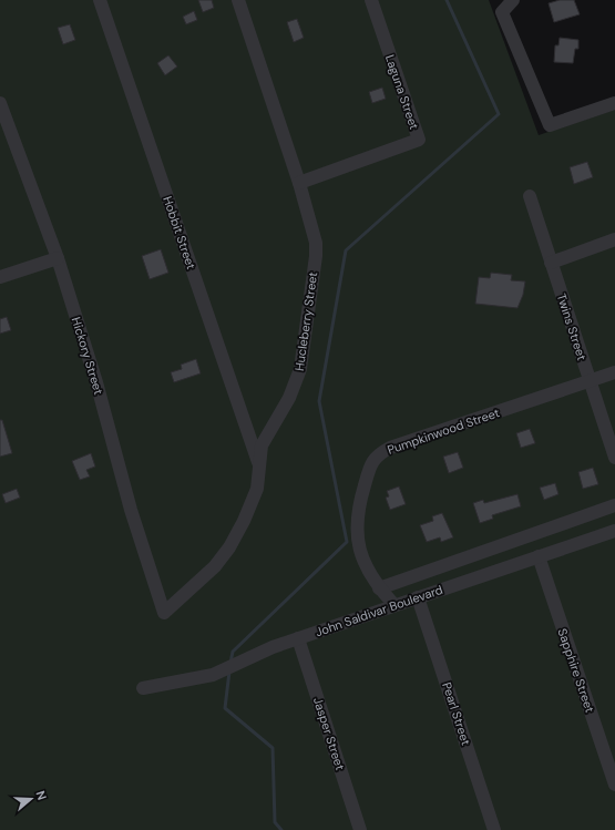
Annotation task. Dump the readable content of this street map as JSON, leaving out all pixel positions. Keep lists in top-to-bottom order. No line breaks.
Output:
{"streets":{"street":["Laguna Street","Hobbit Street","Hucleberry Street","Twins Street","Hickory Street","Pumpkinwood Street","John Saldivar Boulevard","Sapphire Street","Pearl Street","Jasper Street"]},"crossings":[["Laguna Street","Hucleberry Street"],["Hobbit Street","Hucleberry Street"],["Hucleberry Street","Hickory Street"],["Twins Street","Pumpkinwood Street"],["Pumpkinwood Street","John Saldivar Boulevard"],["John Saldivar Boulevard","Sapphire Street"],["John Saldivar Boulevard","Pearl Street"],["John Saldivar Boulevard","Jasper Street"]],"north":"right"}
